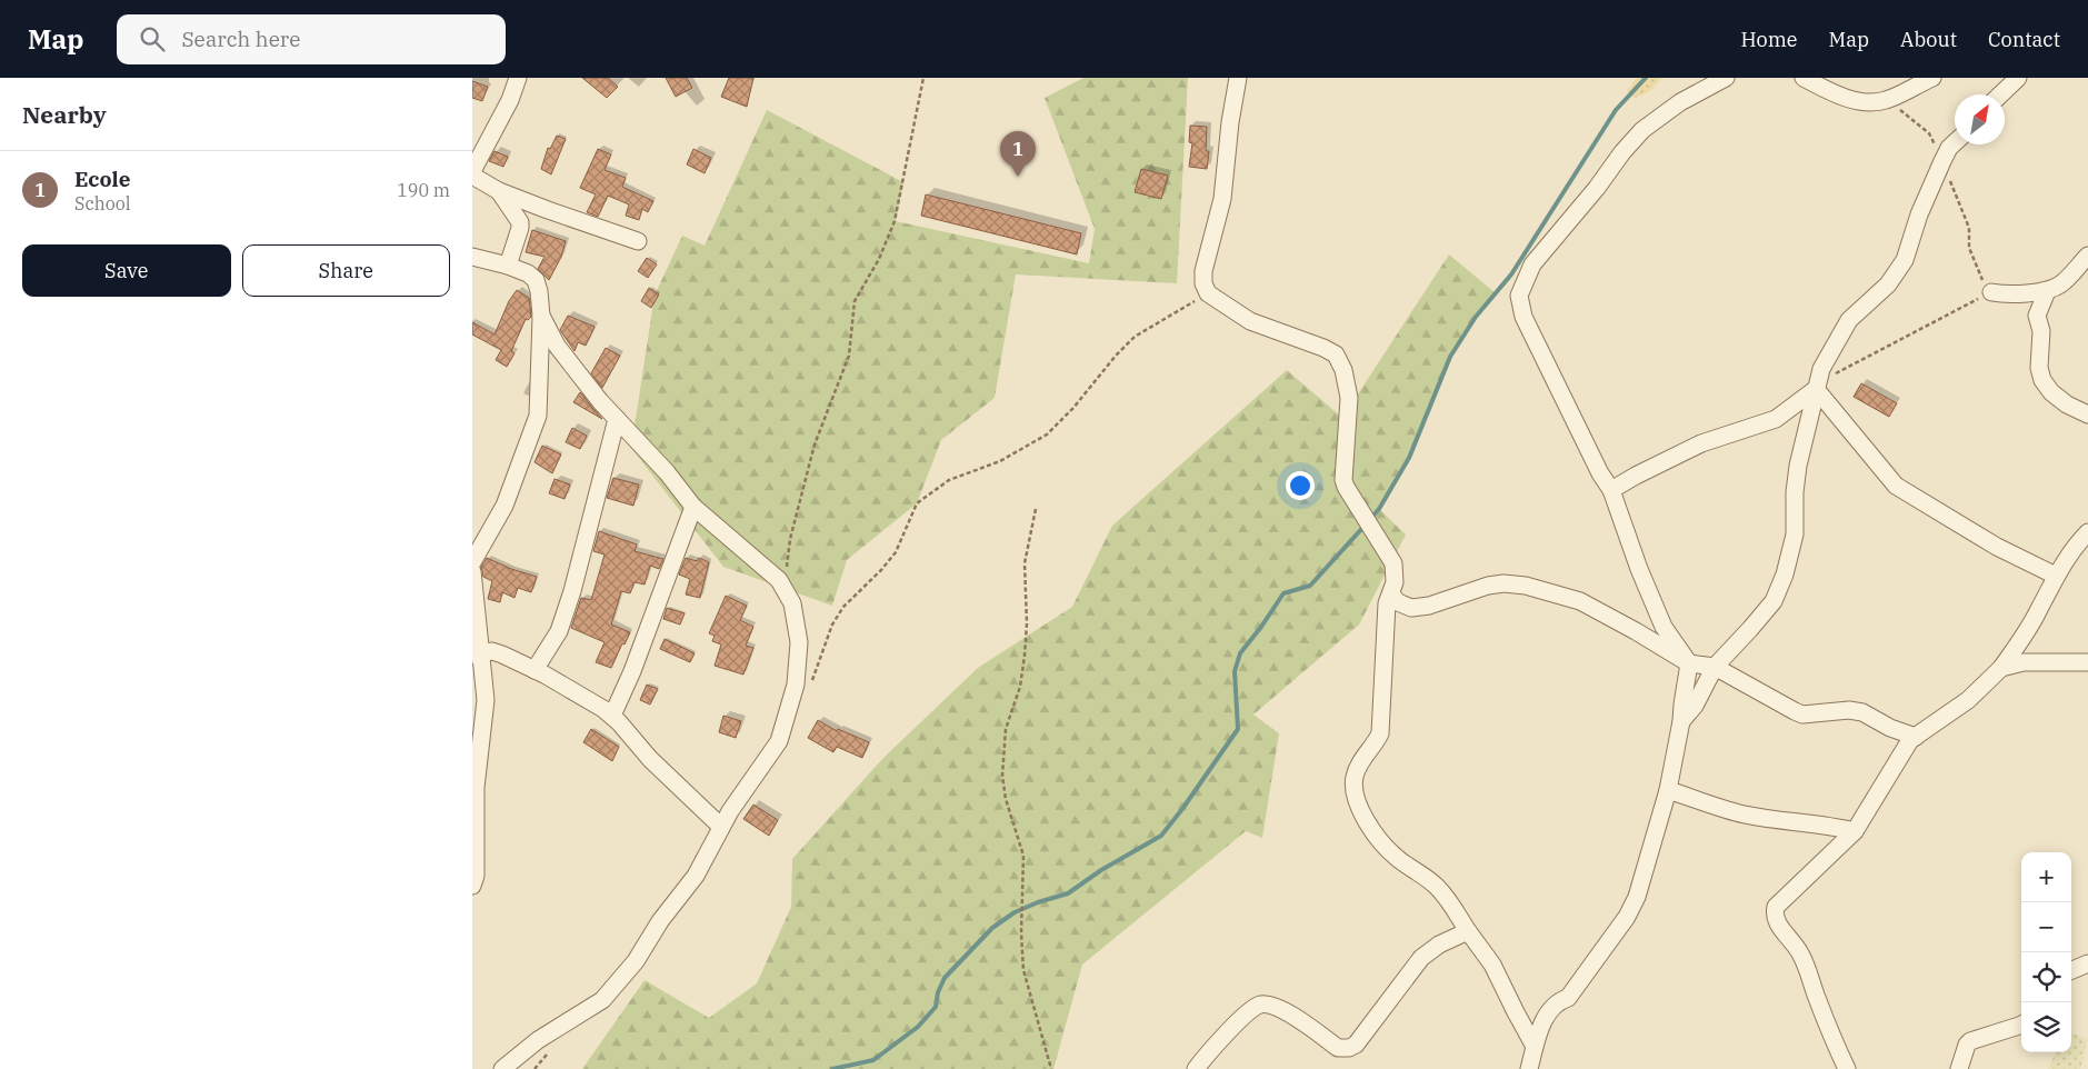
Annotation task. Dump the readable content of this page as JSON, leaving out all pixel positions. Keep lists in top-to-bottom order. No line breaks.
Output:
{"north":"top right","page":{"header":"Map","search":"Search here","nav":["Home","Map","About","Contact"],"heading":"Nearby","pins":"1","list":[{"mark":"1","name":"Ecole","note":"School","value":"190 m"}],"buttons":["Save","Share"],"map_buttons":["+","−"]}}
